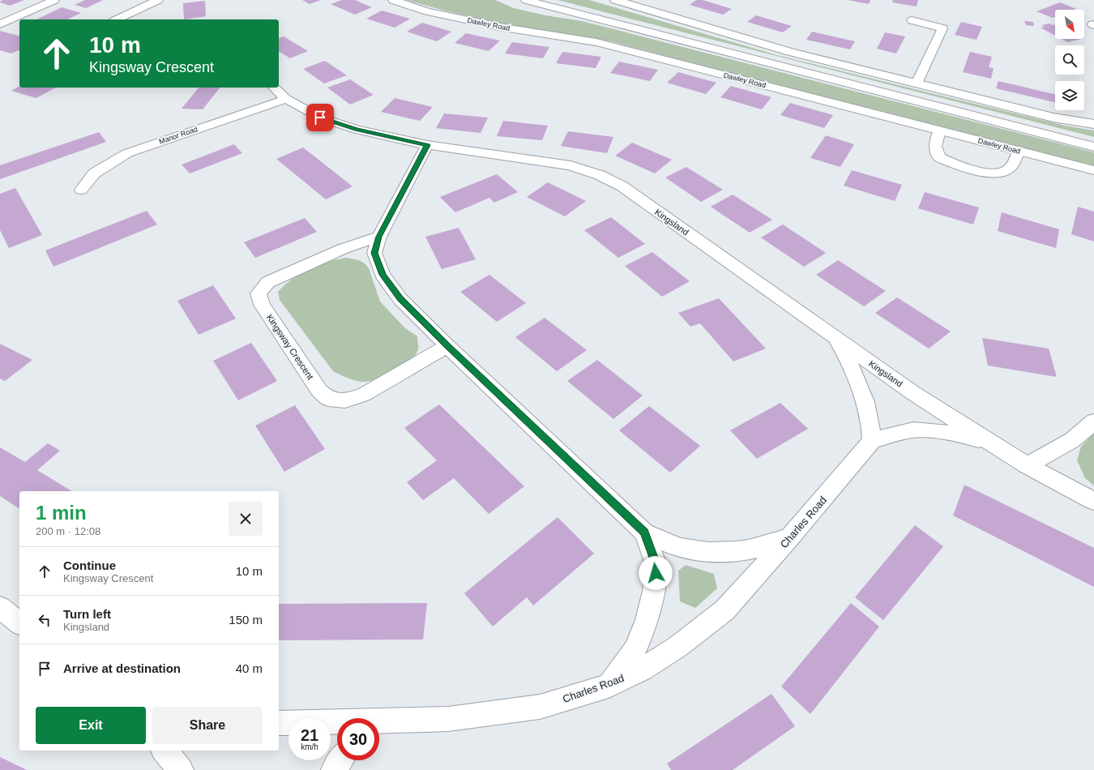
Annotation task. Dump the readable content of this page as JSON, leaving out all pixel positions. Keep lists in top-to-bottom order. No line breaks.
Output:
{"streets":{"street":["Dawley Road","Manor Road","Kingsland","Kingsway Crescent","Charles Road"]},"crossings":[["Manor Road","Kingsland"]],"north":"bottom right","page":{"turn":["10 m","Kingsway Crescent"],"heading":["1 min","200 m · 12:08"],"list":[{"name":"Continue","note":"Kingsway Crescent","value":"10 m"},{"name":"Turn left","note":"Kingsland","value":"150 m"},{"name":"Arrive at destination","value":"40 m"}],"buttons":["Exit","Share"],"speed":"21 km/h","limit":"30"}}
